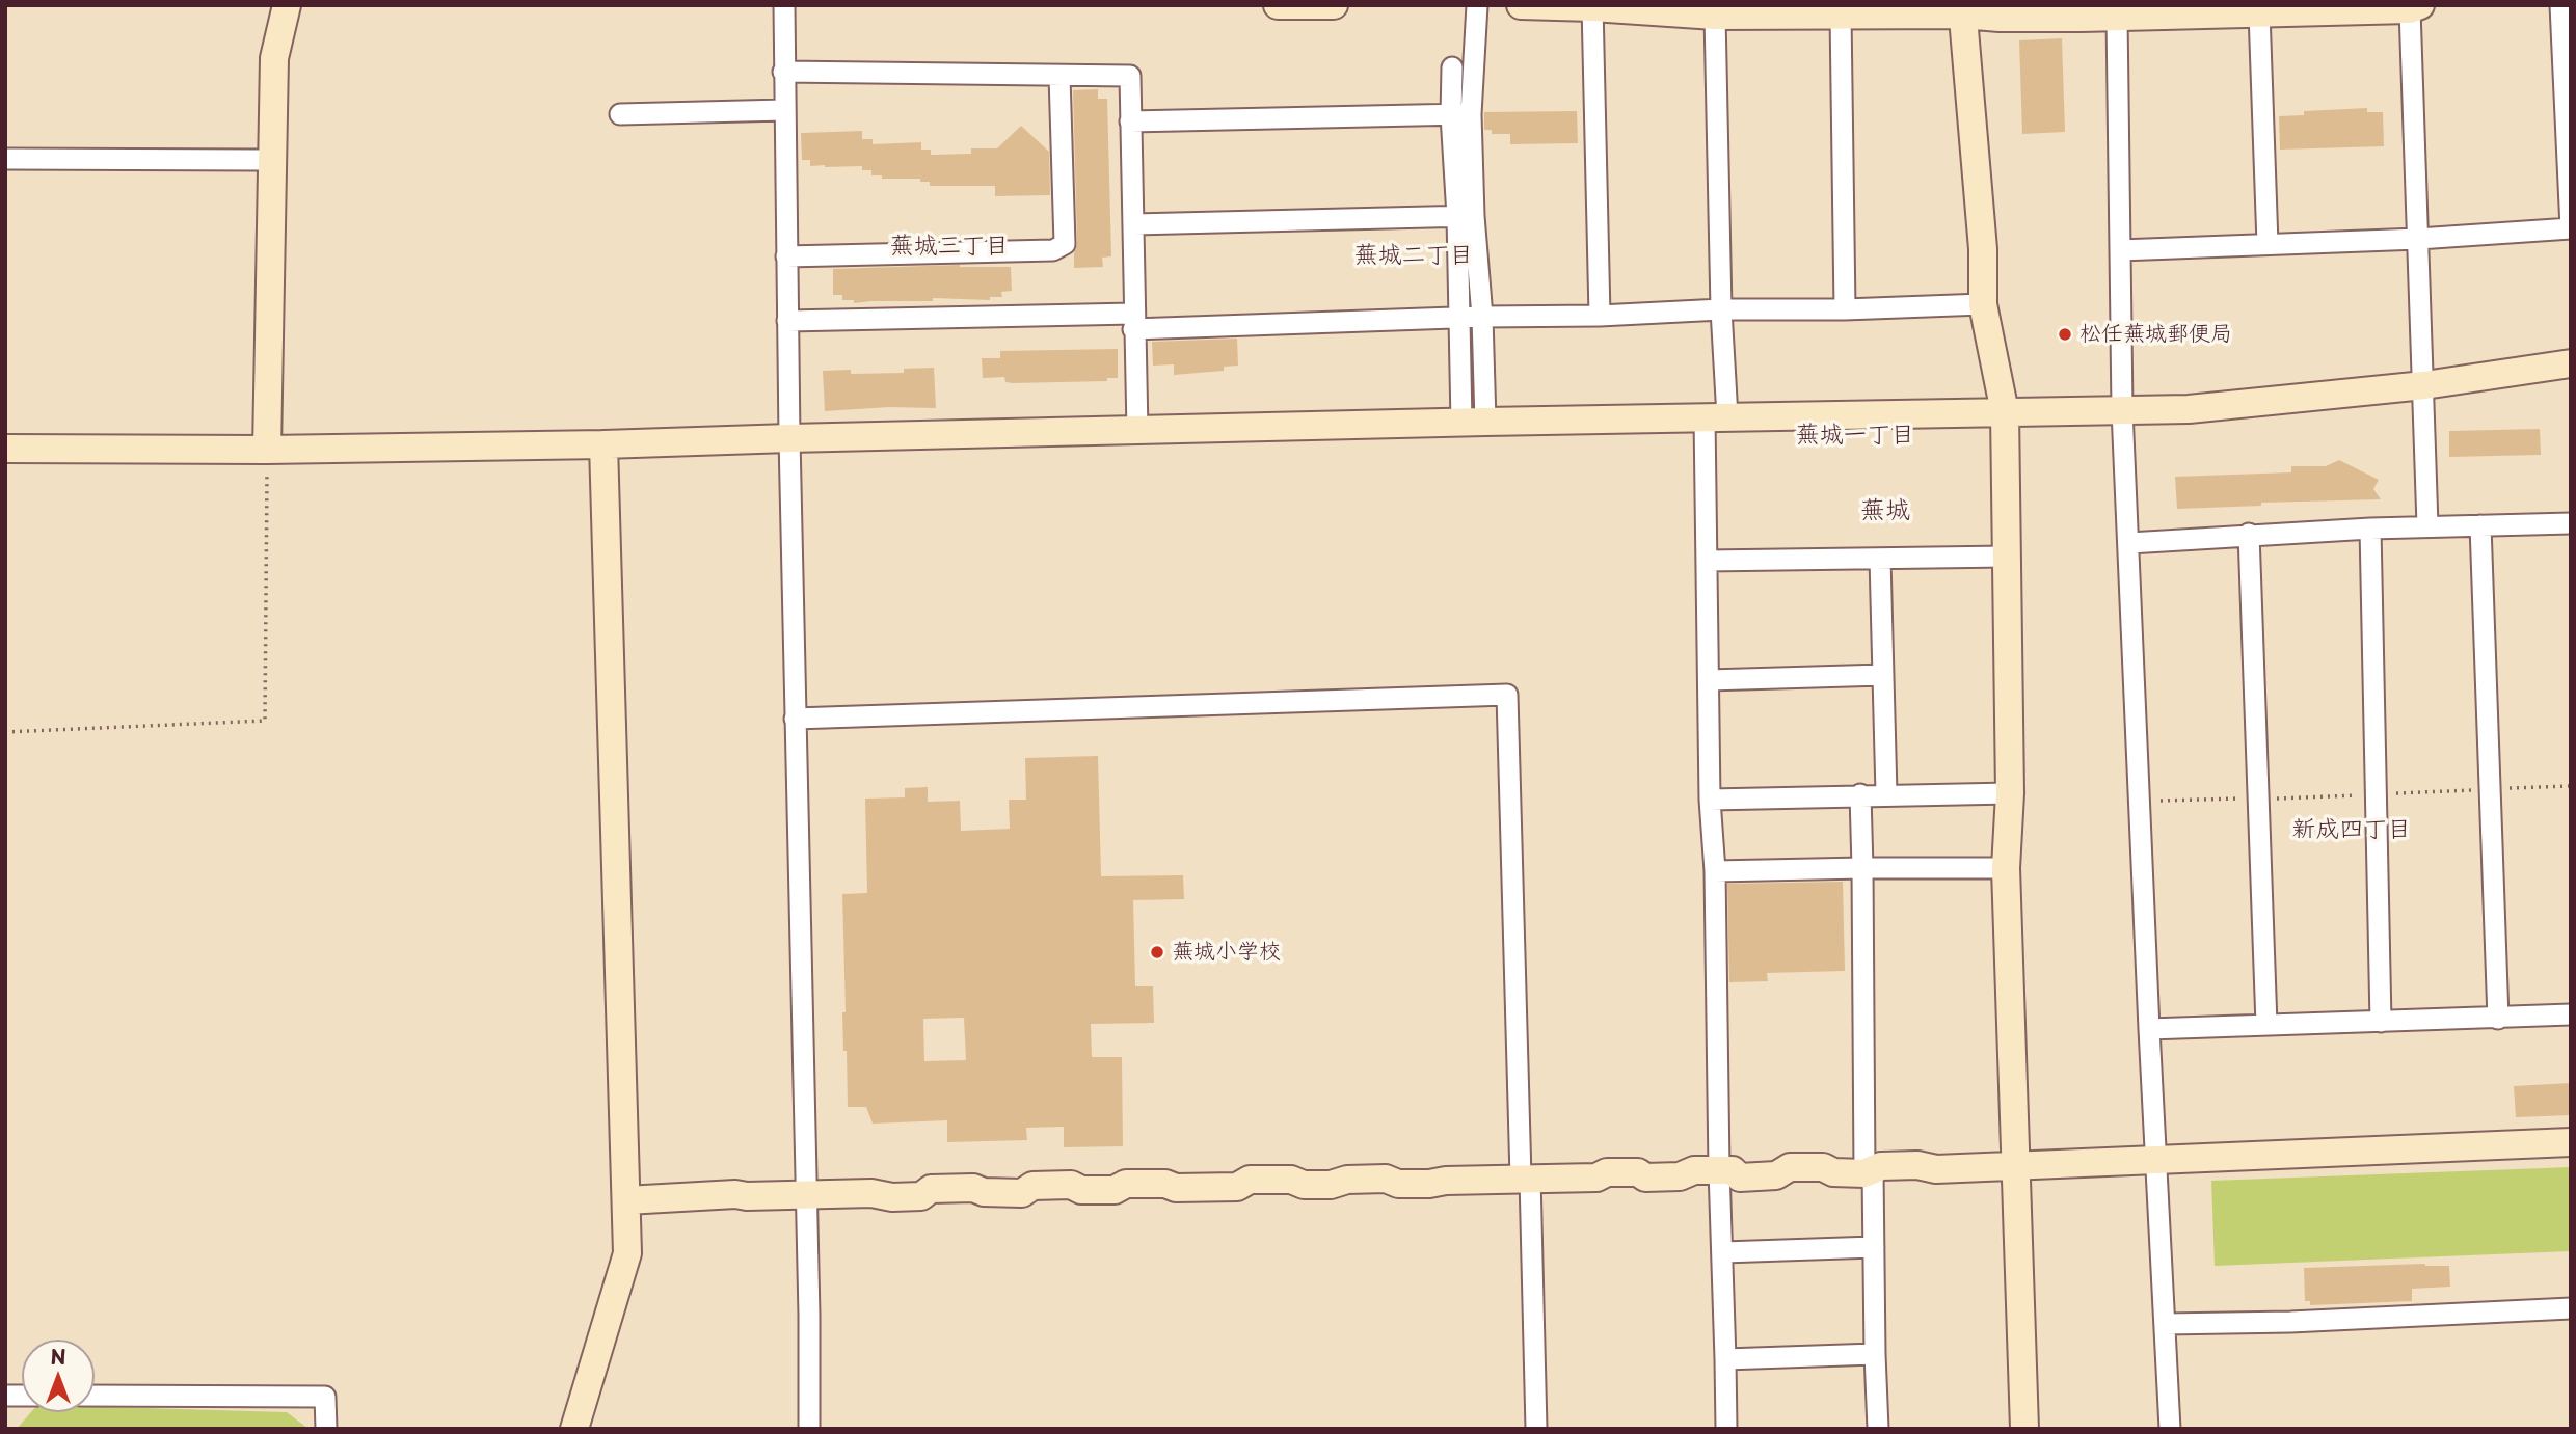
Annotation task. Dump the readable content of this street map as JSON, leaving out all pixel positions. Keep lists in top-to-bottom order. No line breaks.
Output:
{"districts":["蕪城三丁目","蕪城二丁目","蕪城一丁目","蕪城","新成四丁目"],"places":["松任蕪城郵便局","蕪城小学校"],"north":"top"}
